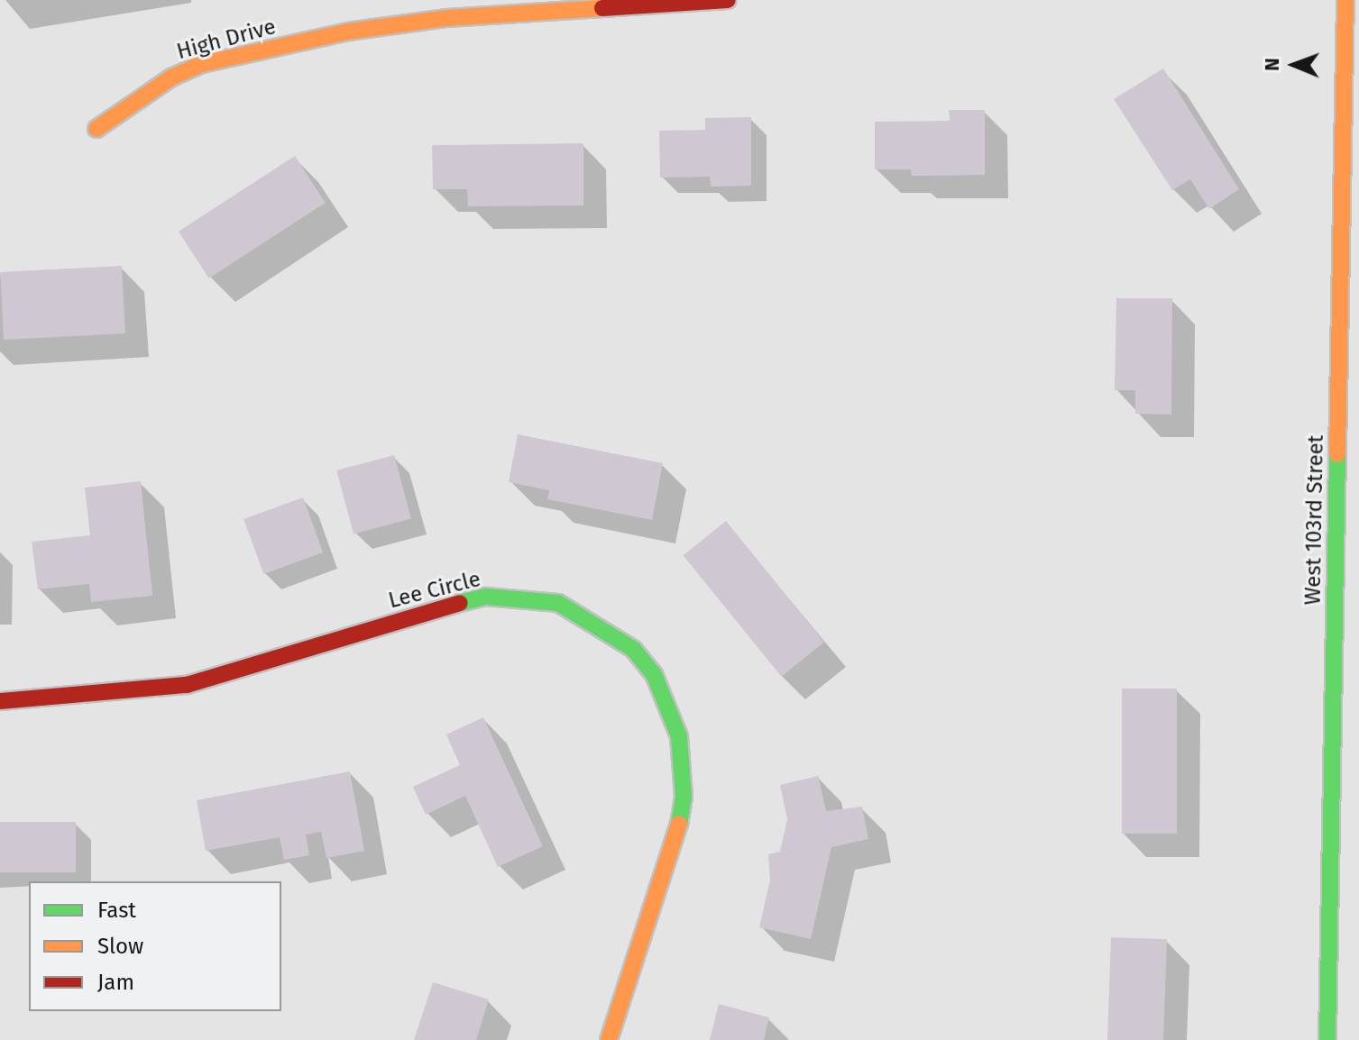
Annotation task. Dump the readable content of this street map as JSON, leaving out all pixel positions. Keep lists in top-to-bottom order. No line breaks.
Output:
{"streets":{"street":["High Drive","West 103rd Street","Lee Circle"]},"legend":["Fast","Slow","Jam"],"north":"left"}
